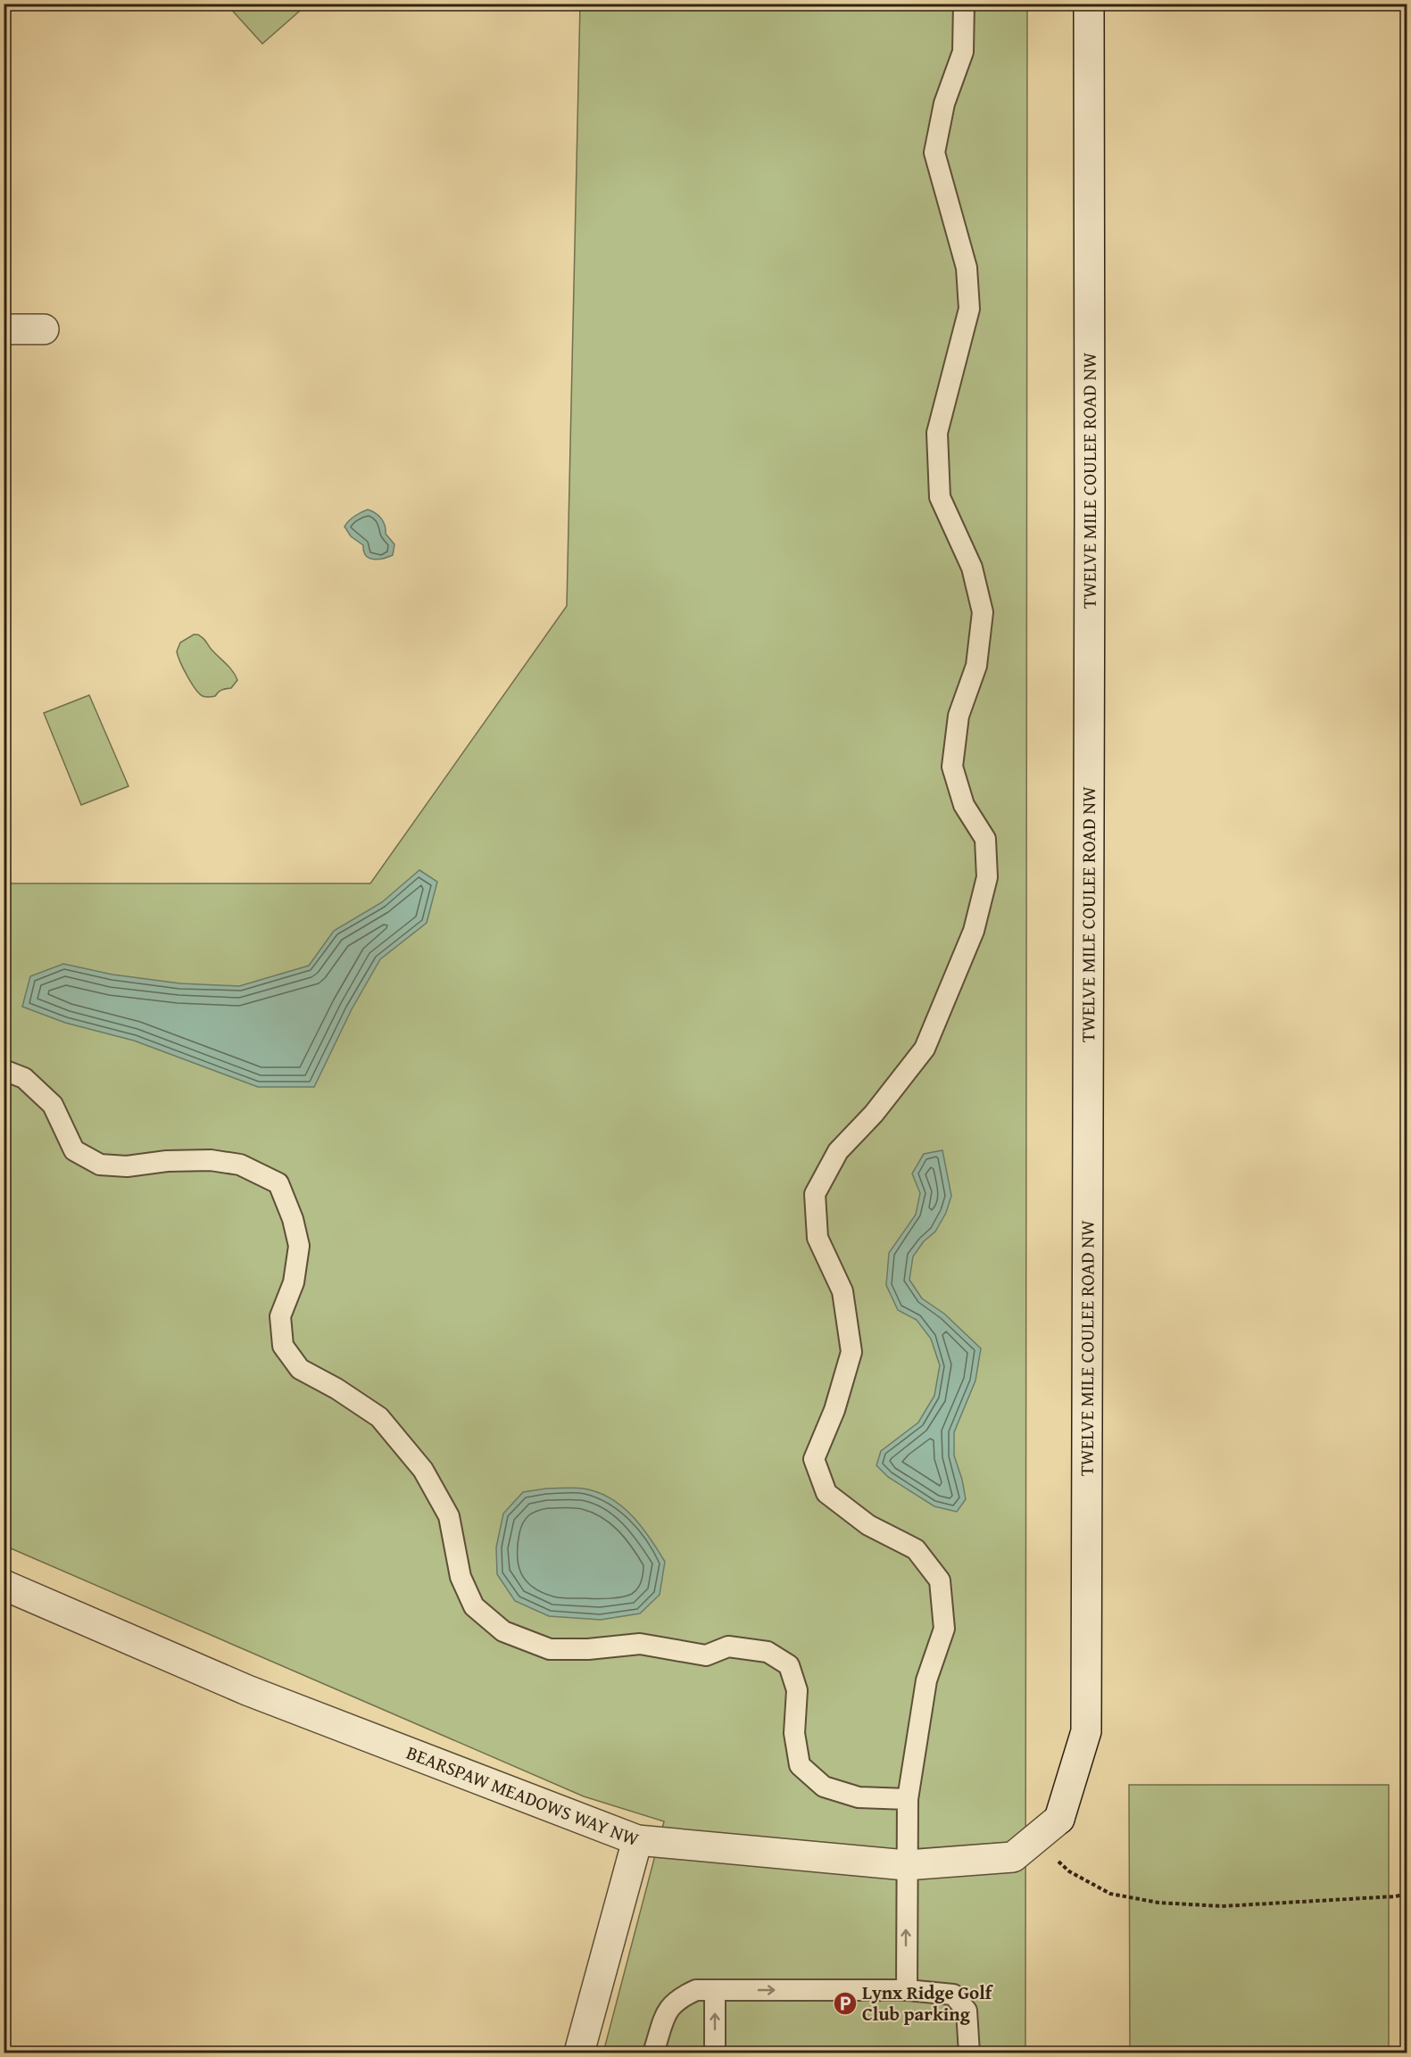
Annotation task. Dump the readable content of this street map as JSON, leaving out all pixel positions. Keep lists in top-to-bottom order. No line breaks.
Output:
{"streets":{"street":["TWELVE MILE COULEE ROAD NW","BEARSPAW MEADOWS WAY NW"]},"crossings":[["TWELVE MILE COULEE ROAD NW","BEARSPAW MEADOWS WAY NW"]],"places":{"parking":["Lynx Ridge Golf Club parking"]}}
